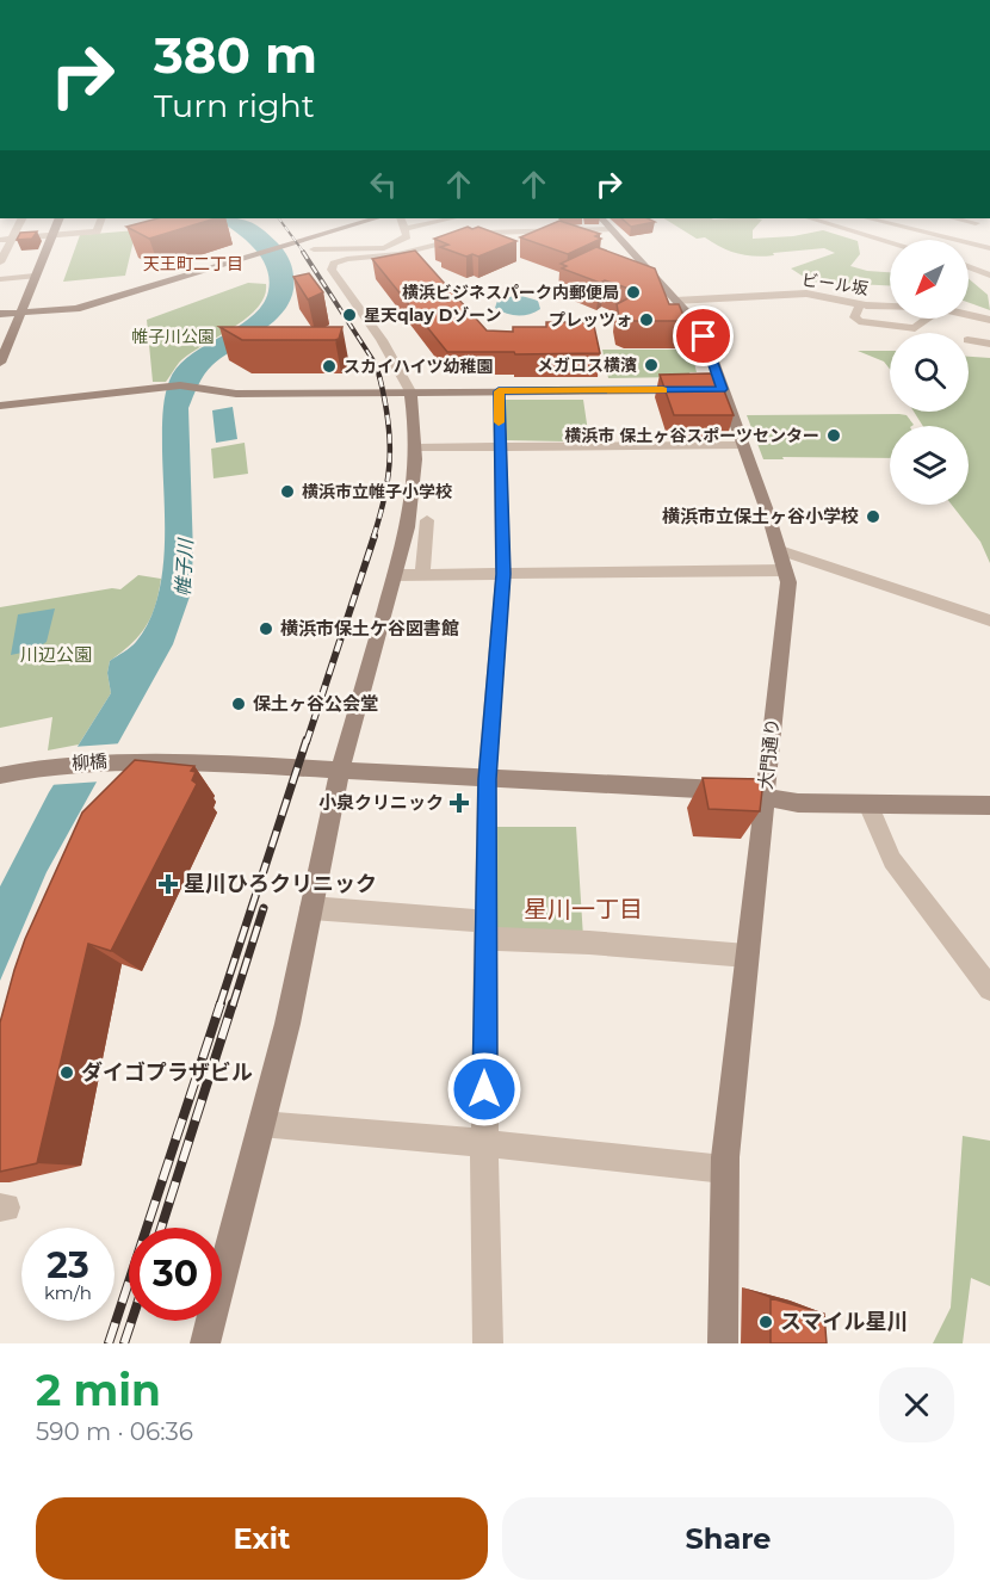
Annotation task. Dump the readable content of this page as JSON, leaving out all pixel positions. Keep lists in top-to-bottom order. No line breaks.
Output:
{"streets":{"street":["ビール坂","大門通り","柳橋"]},"crossings":[["ビール坂","大門通り"],["大門通り","柳橋"]],"districts":["天王町二丁目","星川一丁目"],"water":["帷子川"],"parks":["帷子川公園","川辺公園"],"places":{"other":["横浜ビジネスパーク内郵便局","星天qlay Dゾーン","プレッツォ","メガロス横濱","スカイハイツ幼稚園","横浜市 保土ヶ谷スポーツセンター","横浜市立帷子小学校","横浜市立保土ヶ谷小学校","横浜市保土ケ谷図書館","保土ヶ谷公会堂","ダイゴプラザビル","スマイル星川"],"health":["小泉クリニック","星川ひろクリニック"]},"north":"bottom left","page":{"turn":["380 m","Turn right"],"speed":"23 km/h","limit":"30","heading":["2 min","590 m · 06:36"],"buttons":["Exit","Share"]}}
